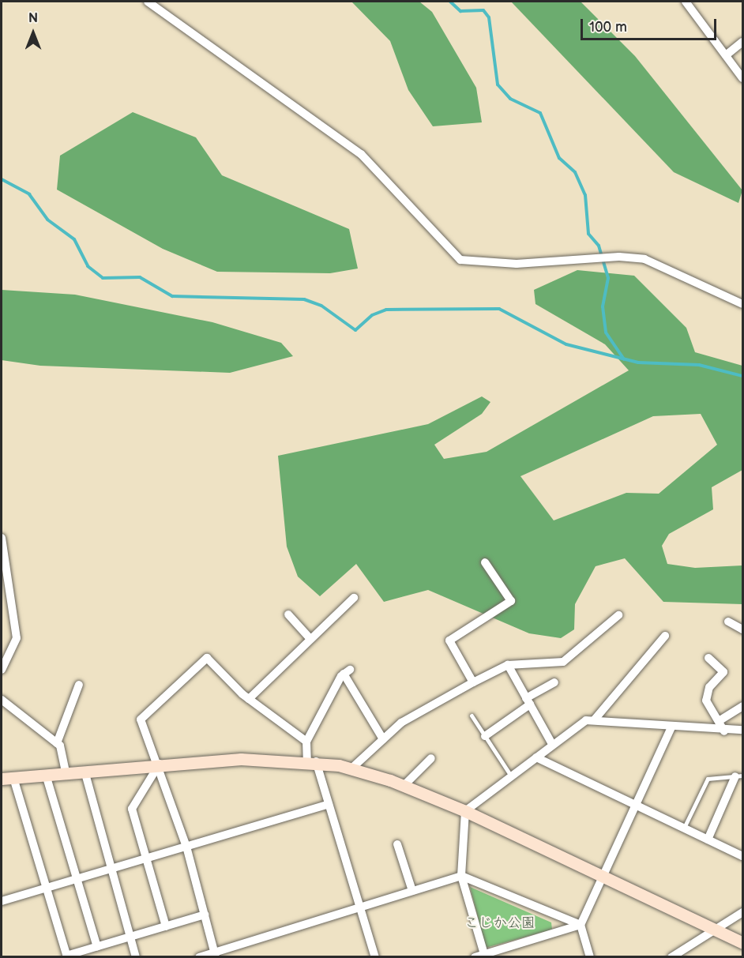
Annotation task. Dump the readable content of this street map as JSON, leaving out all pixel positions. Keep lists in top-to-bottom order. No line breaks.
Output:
{"parks":["こじか公園"],"scale_bar":"100 m","north":"top"}
